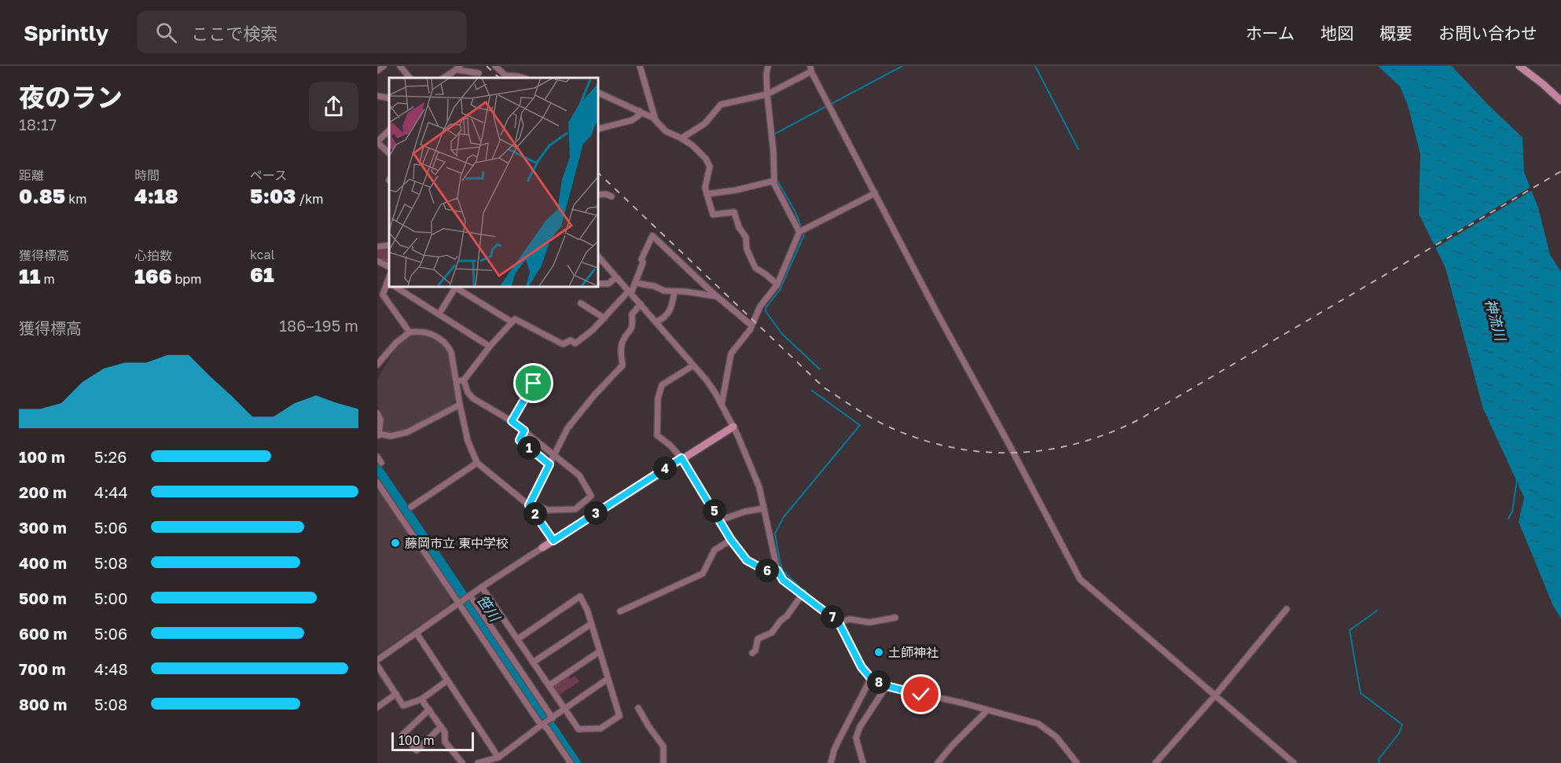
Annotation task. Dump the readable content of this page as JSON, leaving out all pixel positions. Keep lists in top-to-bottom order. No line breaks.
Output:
{"water":["神流川","笹川"],"places":["藤岡市立 東中学校","土師神社"],"scale_bar":"100 m","page":{"header":"Sprintly","search":"ここで検索","nav":["ホーム","地図","概要","お問い合わせ"],"heading":["夜のラン","18:17"],"stats":[["距離","0.85 km"],["時間","4:18"],["ペース","5:03 /km"],["獲得標高","11 m"],["心拍数","166 bpm"],["kcal","61"]],"chart":["獲得標高","186–195 m"],"pins":["1","4","5","3","2","6","7","8"],"list":[{"name":"100 m","note":"5:26"},{"name":"200 m","note":"4:44"},{"name":"300 m","note":"5:06"},{"name":"400 m","note":"5:08"},{"name":"500 m","note":"5:00"},{"name":"600 m","note":"5:06"},{"name":"700 m","note":"4:48"},{"name":"800 m","note":"5:08"}],"scale":"100 m"}}
